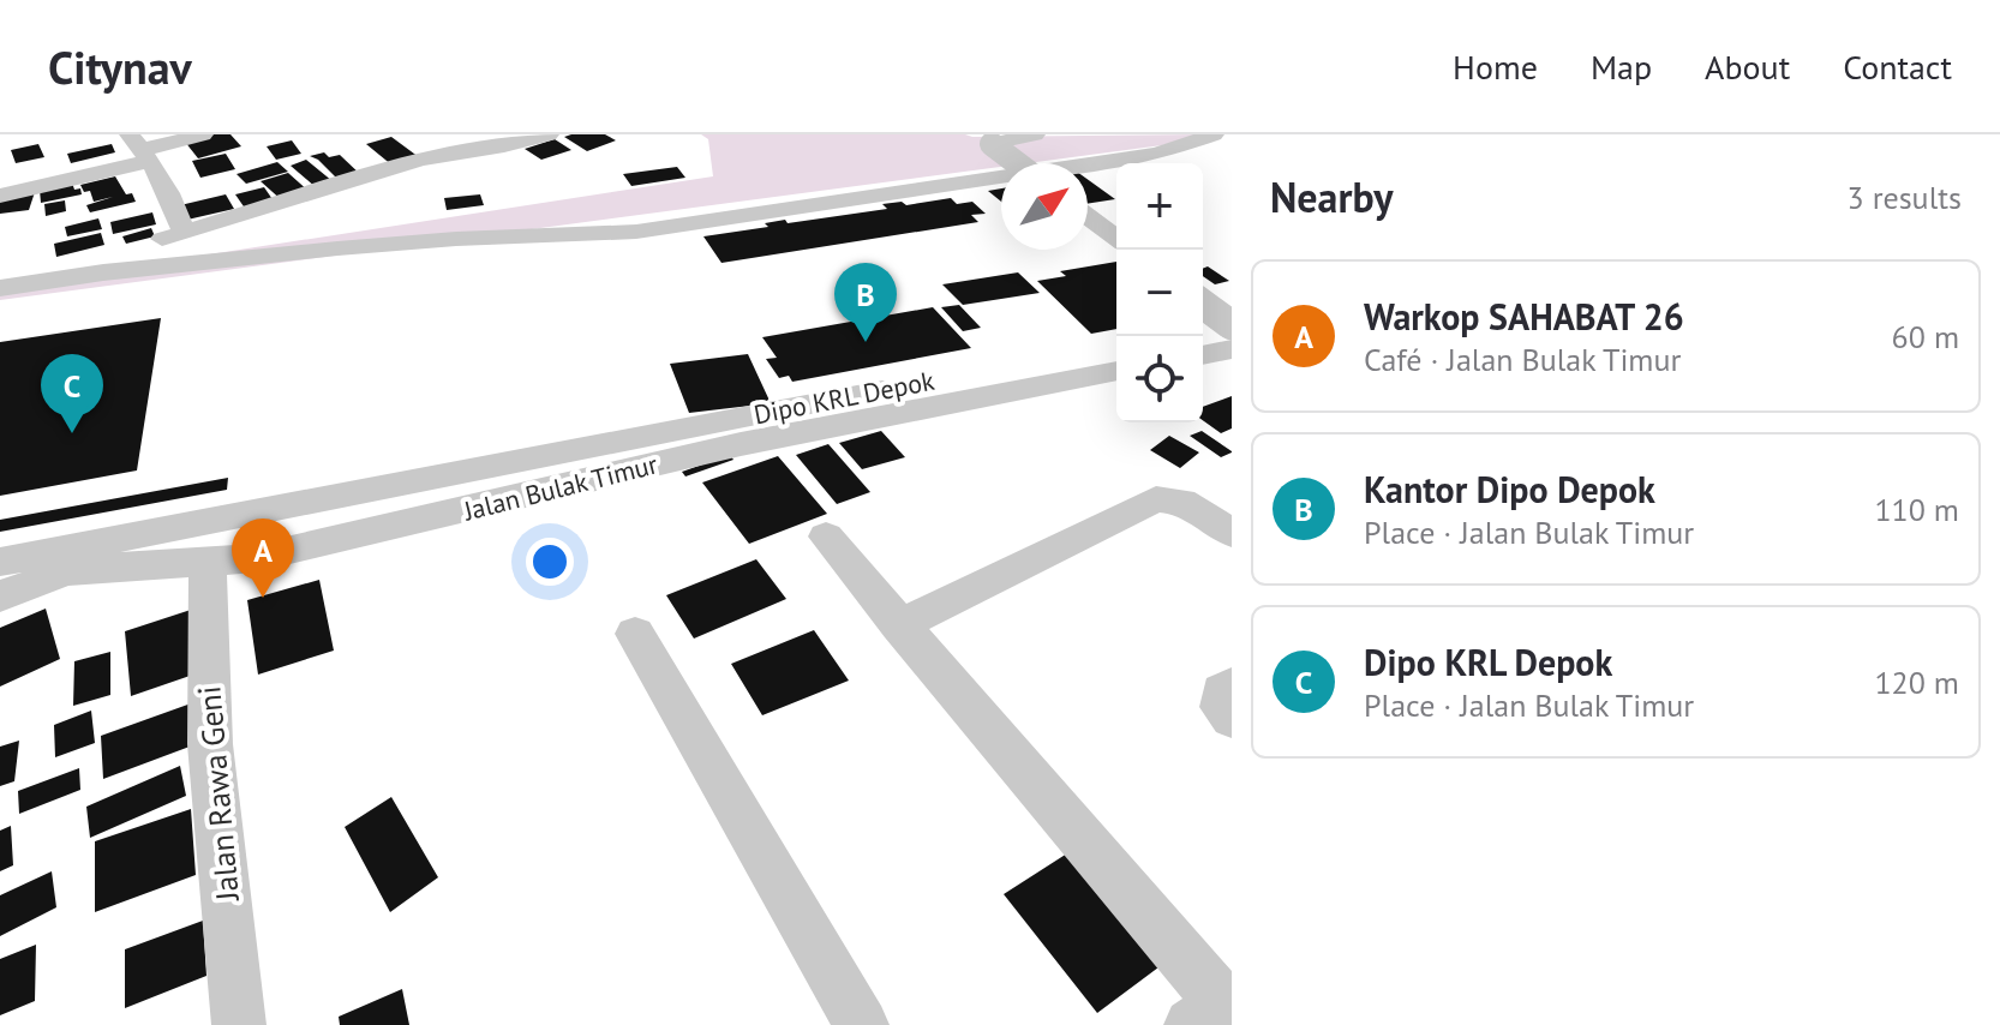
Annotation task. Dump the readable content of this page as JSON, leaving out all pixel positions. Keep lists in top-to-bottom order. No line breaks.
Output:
{"streets":{"street":["Dipo KRL Depok","Jalan Bulak Timur","Jalan Rawa Geni"]},"crossings":[["Jalan Bulak Timur","Jalan Rawa Geni"]],"north":"top right","page":{"header":"Citynav","nav":["Home","Map","About","Contact"],"heading":["Nearby","3 results"],"map_buttons":["+","−"],"list":[{"mark":"A","name":"Warkop SAHABAT 26","note":"Café · Jalan Bulak Timur","value":"60 m"},{"mark":"B","name":"Kantor Dipo Depok","note":"Place · Jalan Bulak Timur","value":"110 m"},{"mark":"C","name":"Dipo KRL Depok","note":"Place · Jalan Bulak Timur","value":"120 m"}],"pins":["B","C","A"]}}
